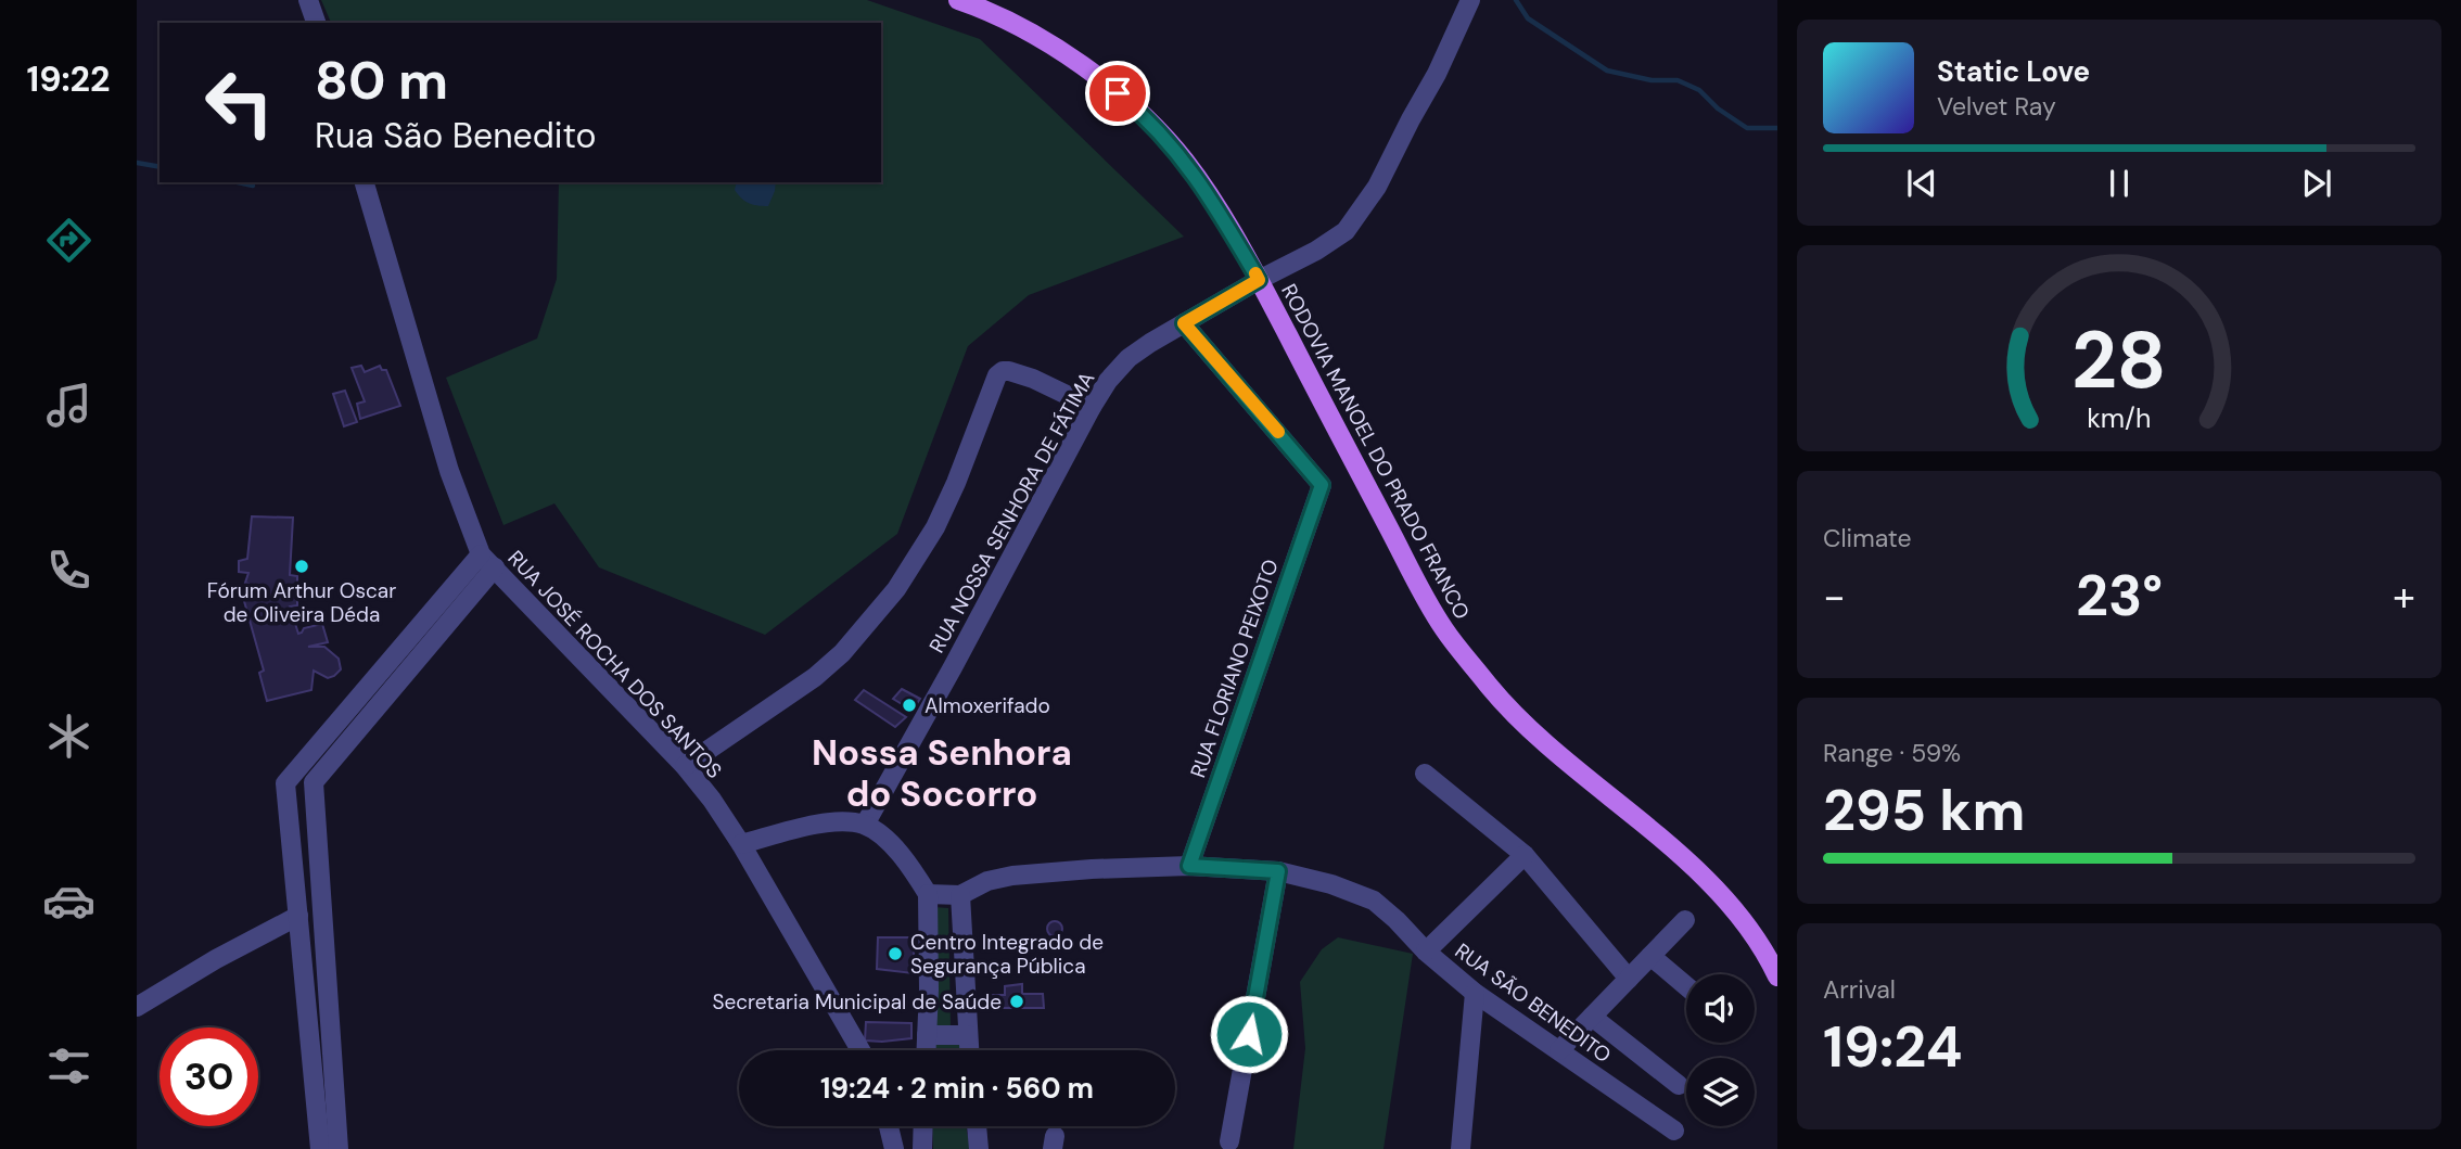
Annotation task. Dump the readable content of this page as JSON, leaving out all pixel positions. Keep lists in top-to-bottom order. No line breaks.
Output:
{"streets":{"main road":["RODOVIA MANOEL DO PRADO FRANCO"],"street":["RUA NOSSA SENHORA DE FÁTIMA","RUA JOSÉ ROCHA DOS SANTOS","RUA FLORIANO PEIXOTO","RUA SÃO BENEDITO"]},"crossings":[["RODOVIA MANOEL DO PRADO FRANCO","RUA NOSSA SENHORA DE FÁTIMA"],["RUA NOSSA SENHORA DE FÁTIMA","RUA FLORIANO PEIXOTO"],["RUA FLORIANO PEIXOTO","RUA SÃO BENEDITO"]],"districts":["Nossa Senhora do Socorro"],"places":["Fórum Arthur Oscar de Oliveira Déda","Almoxerifado","Centro Integrado de Segurança Pública","Secretaria Municipal de Saúde"],"page":{"tabs":"19:22","turn":["80 m","Rua São Benedito"],"song":["Static Love","Velvet Ray"],"tile":["Climate",["Range · 59%","295 km"],["Arrival","19:24"]],"heat":["−","23°","+"],"limit":"30","trip":"19:24 · 2 min · 560 m","gauge":["28","km/h"]}}
